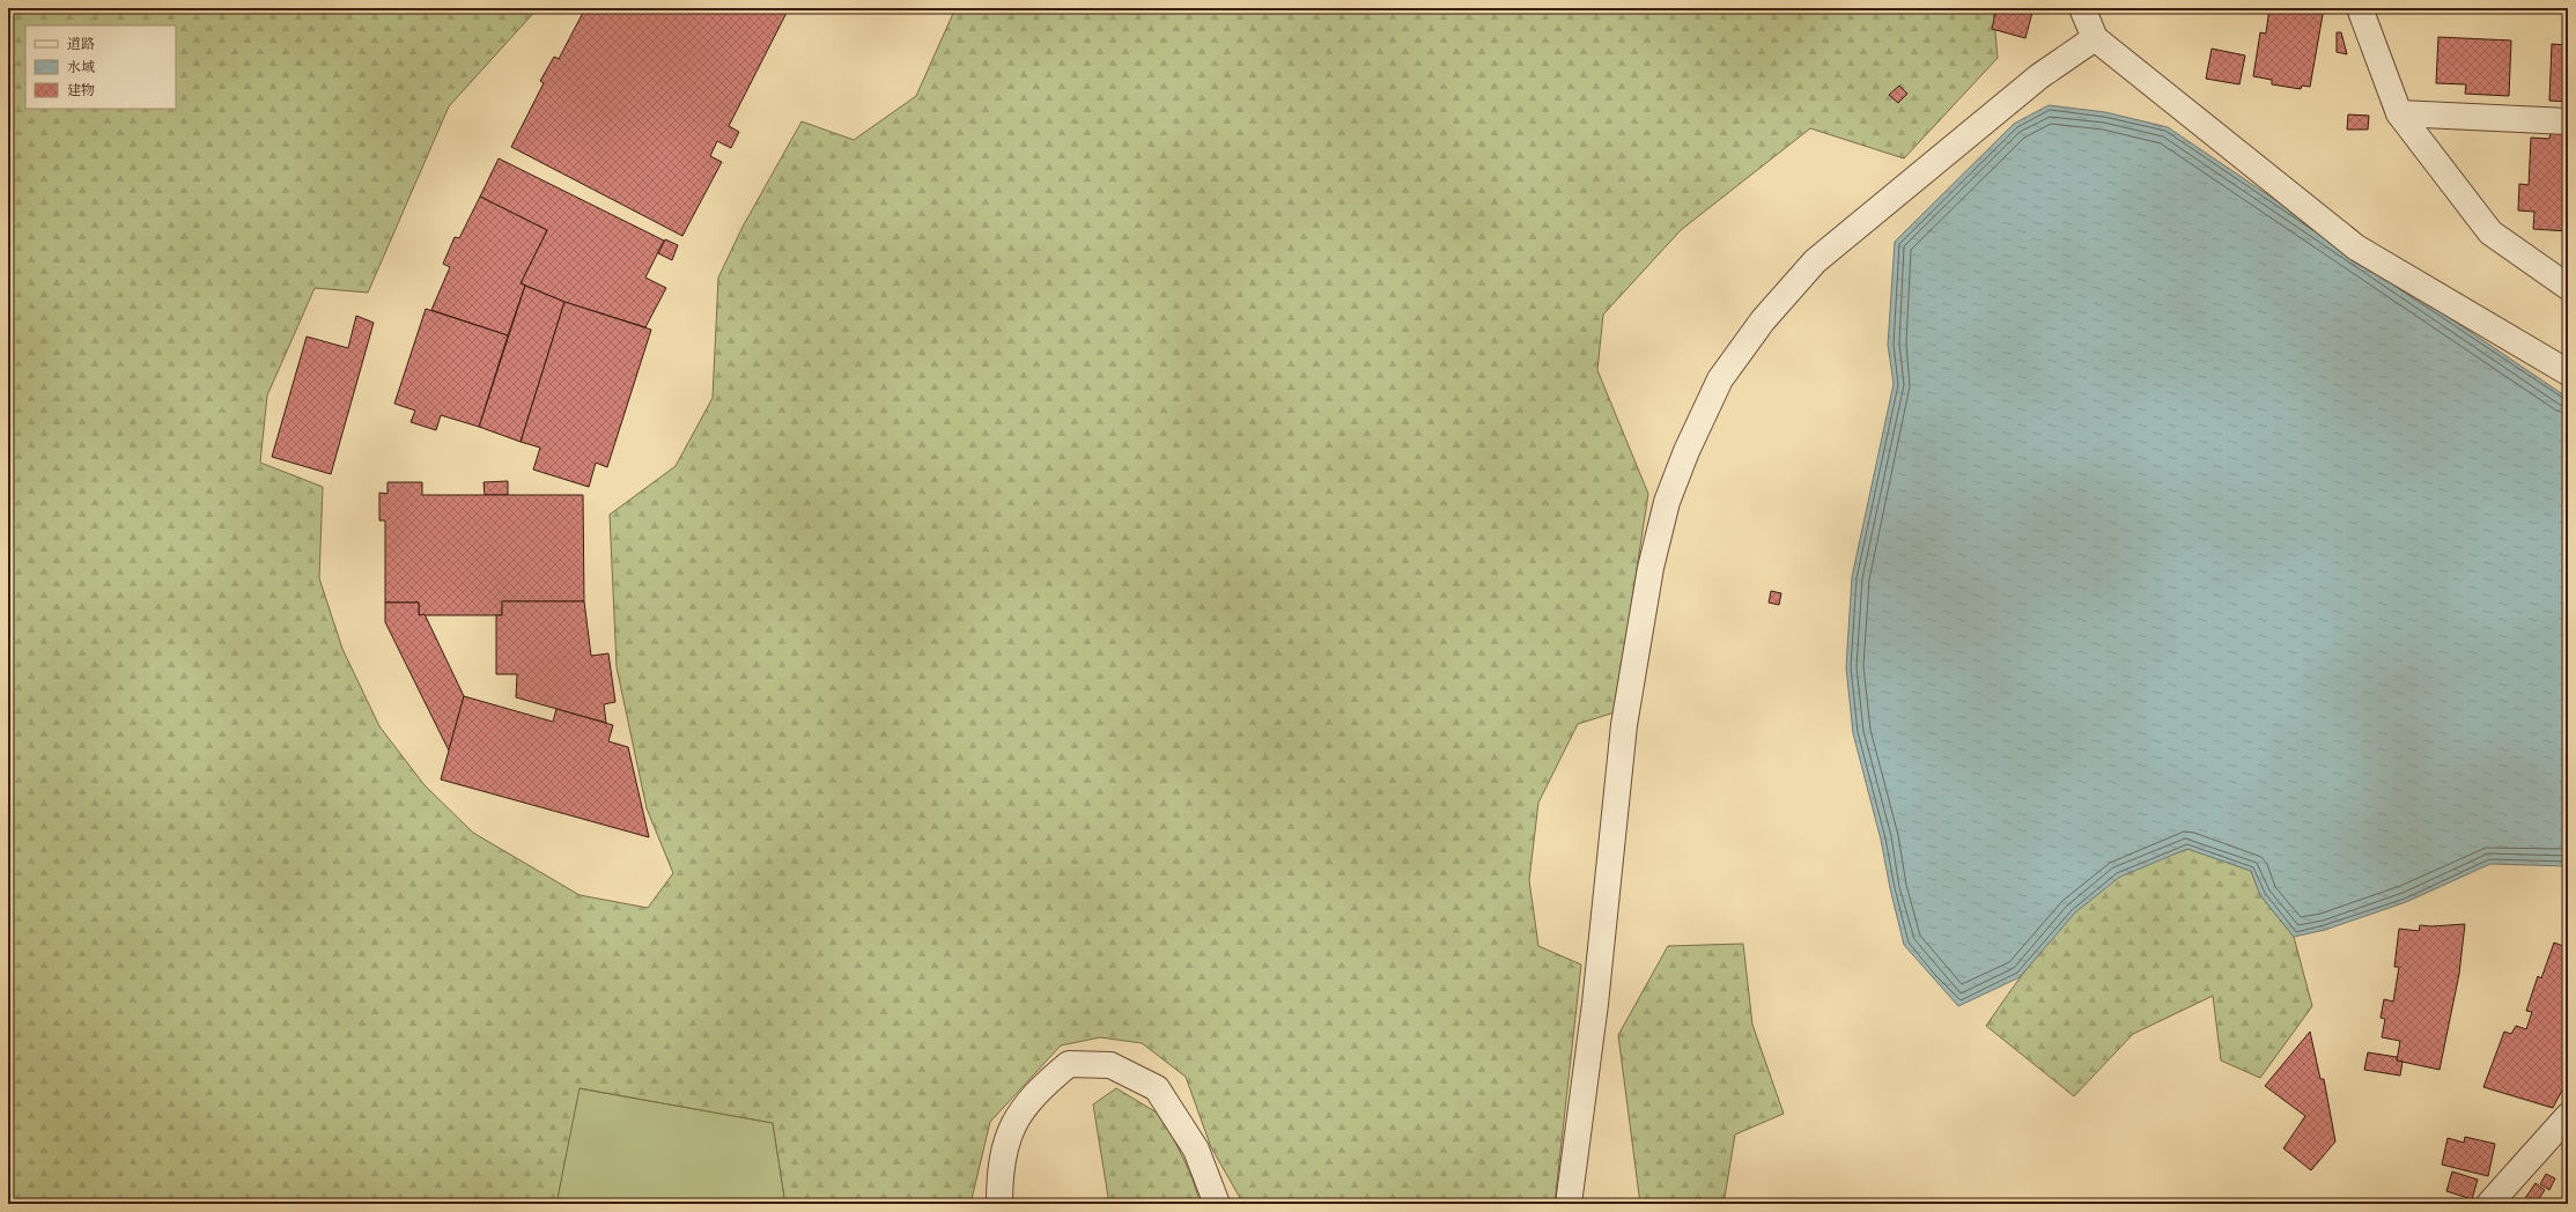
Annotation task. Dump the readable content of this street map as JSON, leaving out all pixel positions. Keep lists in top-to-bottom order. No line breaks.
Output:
{"legend":["道路","水域","建物"]}
